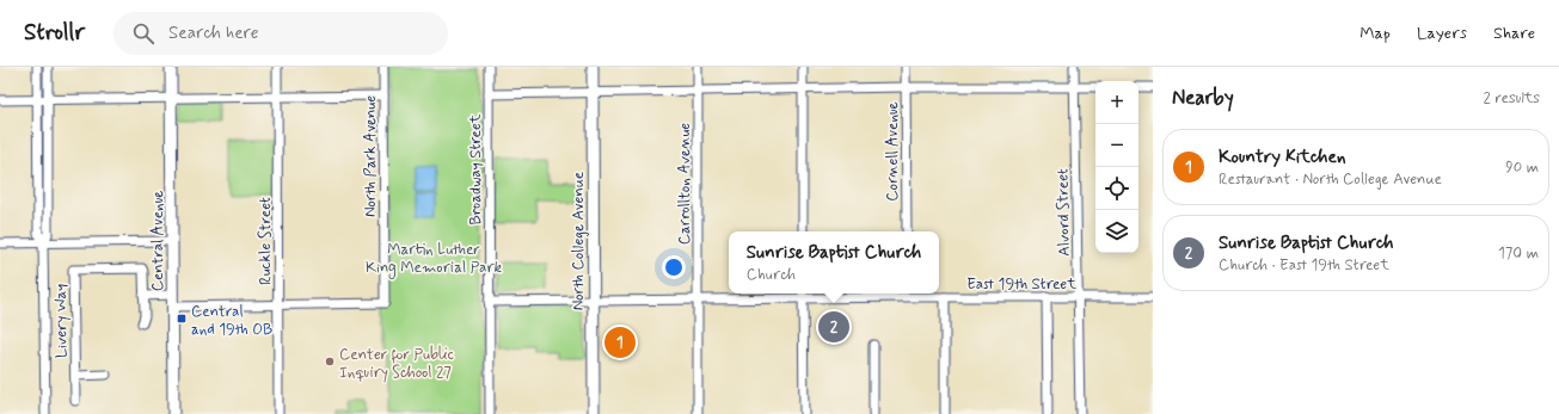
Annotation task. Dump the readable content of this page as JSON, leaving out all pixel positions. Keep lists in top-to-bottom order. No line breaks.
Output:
{"streets":{"main road":["Central Avenue","North College Avenue"],"street":["Cornell Avenue","North Park Avenue","Broadway Street","Carrollton Avenue","Alvord Street","Ruckle Street","East 19th Street","Livery Way"]},"crossings":[["North Park Avenue","Ruckle Street"],["Broadway Street","East 19th Street"],["Carrollton Avenue","East 19th Street"],["Alvord Street","East 19th Street"],["North College Avenue","East 19th Street"]],"parks":["Martin Luther King Memorial Park"],"places":{"transit":["Central and 19th OB"],"other":["Center for Public Inquiry School 27"]},"page":{"header":"Strollr","search":"Search here","nav":["Map","Layers","Share"],"heading":["Nearby","2 results"],"map_buttons":["+","−"],"list":[{"mark":"1","name":"Kountry Kitchen","note":"Restaurant · North College Avenue","value":"90 m"},{"mark":"2","name":"Sunrise Baptist Church","note":"Church · East 19th Street","value":"170 m"}],"popup":["Sunrise Baptist Church","Church"],"pins":["2","1"]}}
